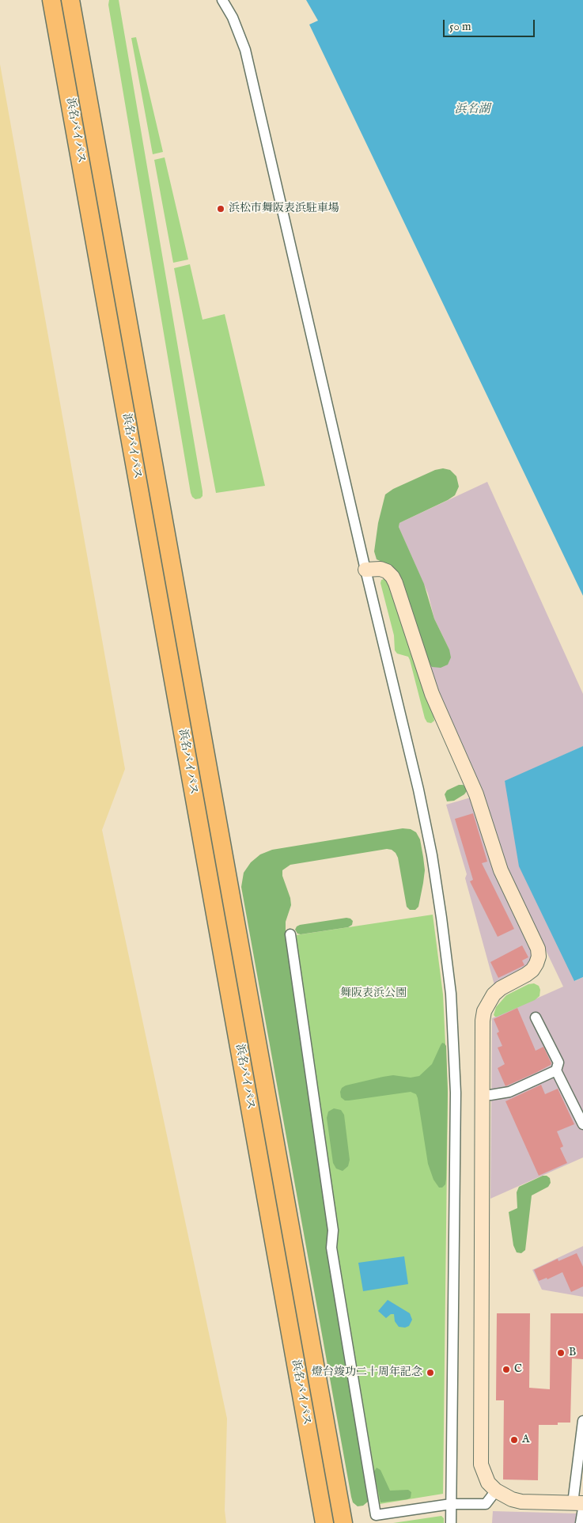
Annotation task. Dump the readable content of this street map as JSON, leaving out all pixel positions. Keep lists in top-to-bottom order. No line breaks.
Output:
{"streets":{"highway":["浜名バイパス"]},"water":["浜名湖"],"parks":["舞阪表浜公園"],"places":["浜松市舞阪表浜駐車場","B","C","燈台竣功二十周年記念","A"],"scale_bar":"50 m"}
